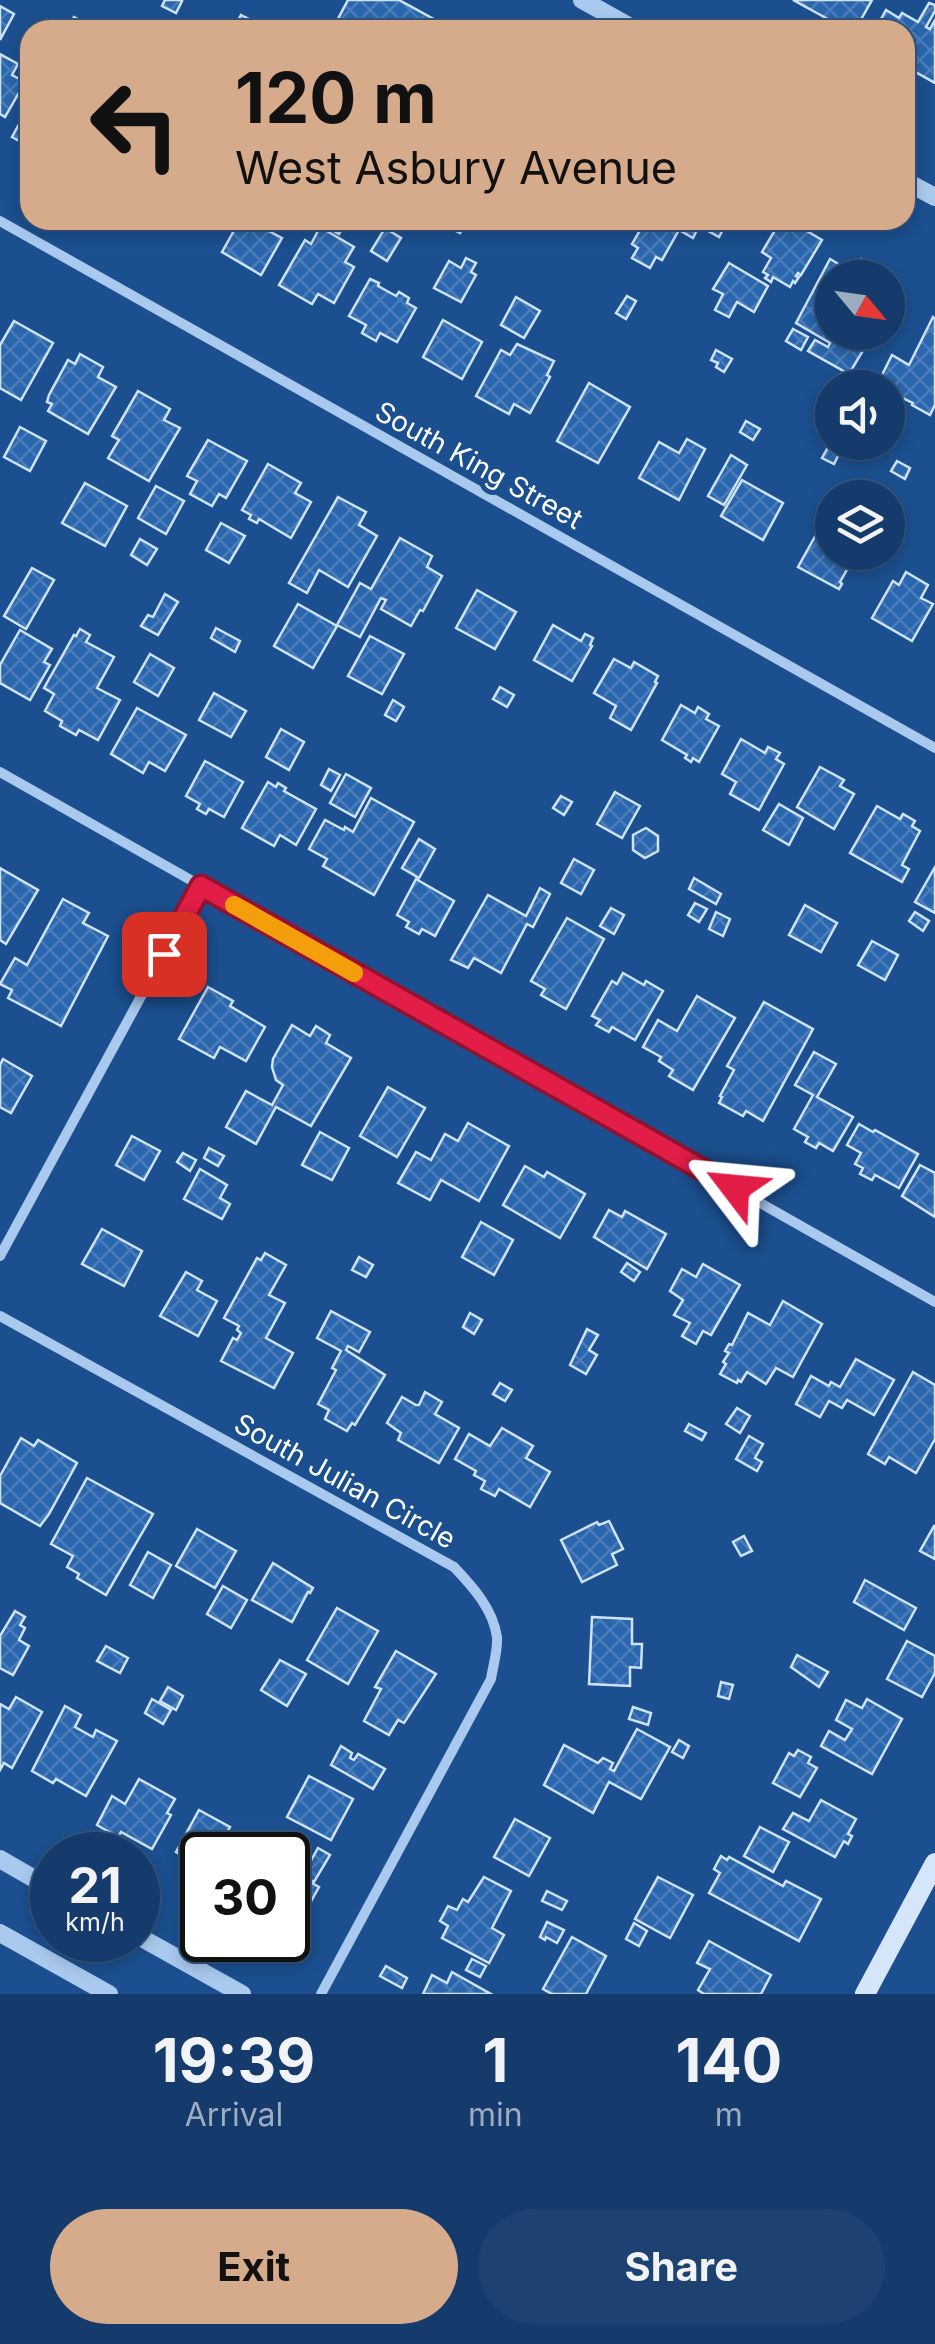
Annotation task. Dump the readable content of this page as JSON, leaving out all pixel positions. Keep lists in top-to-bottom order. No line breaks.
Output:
{"streets":{"street":["South King Street","South Julian Circle"]},"north":"bottom right","page":{"turn":["120 m","West Asbury Avenue"],"speed":"21 km/h","limit":"30","eta":["19:39","Arrival","1","min","140","m"],"buttons":["Exit","Share"]}}
